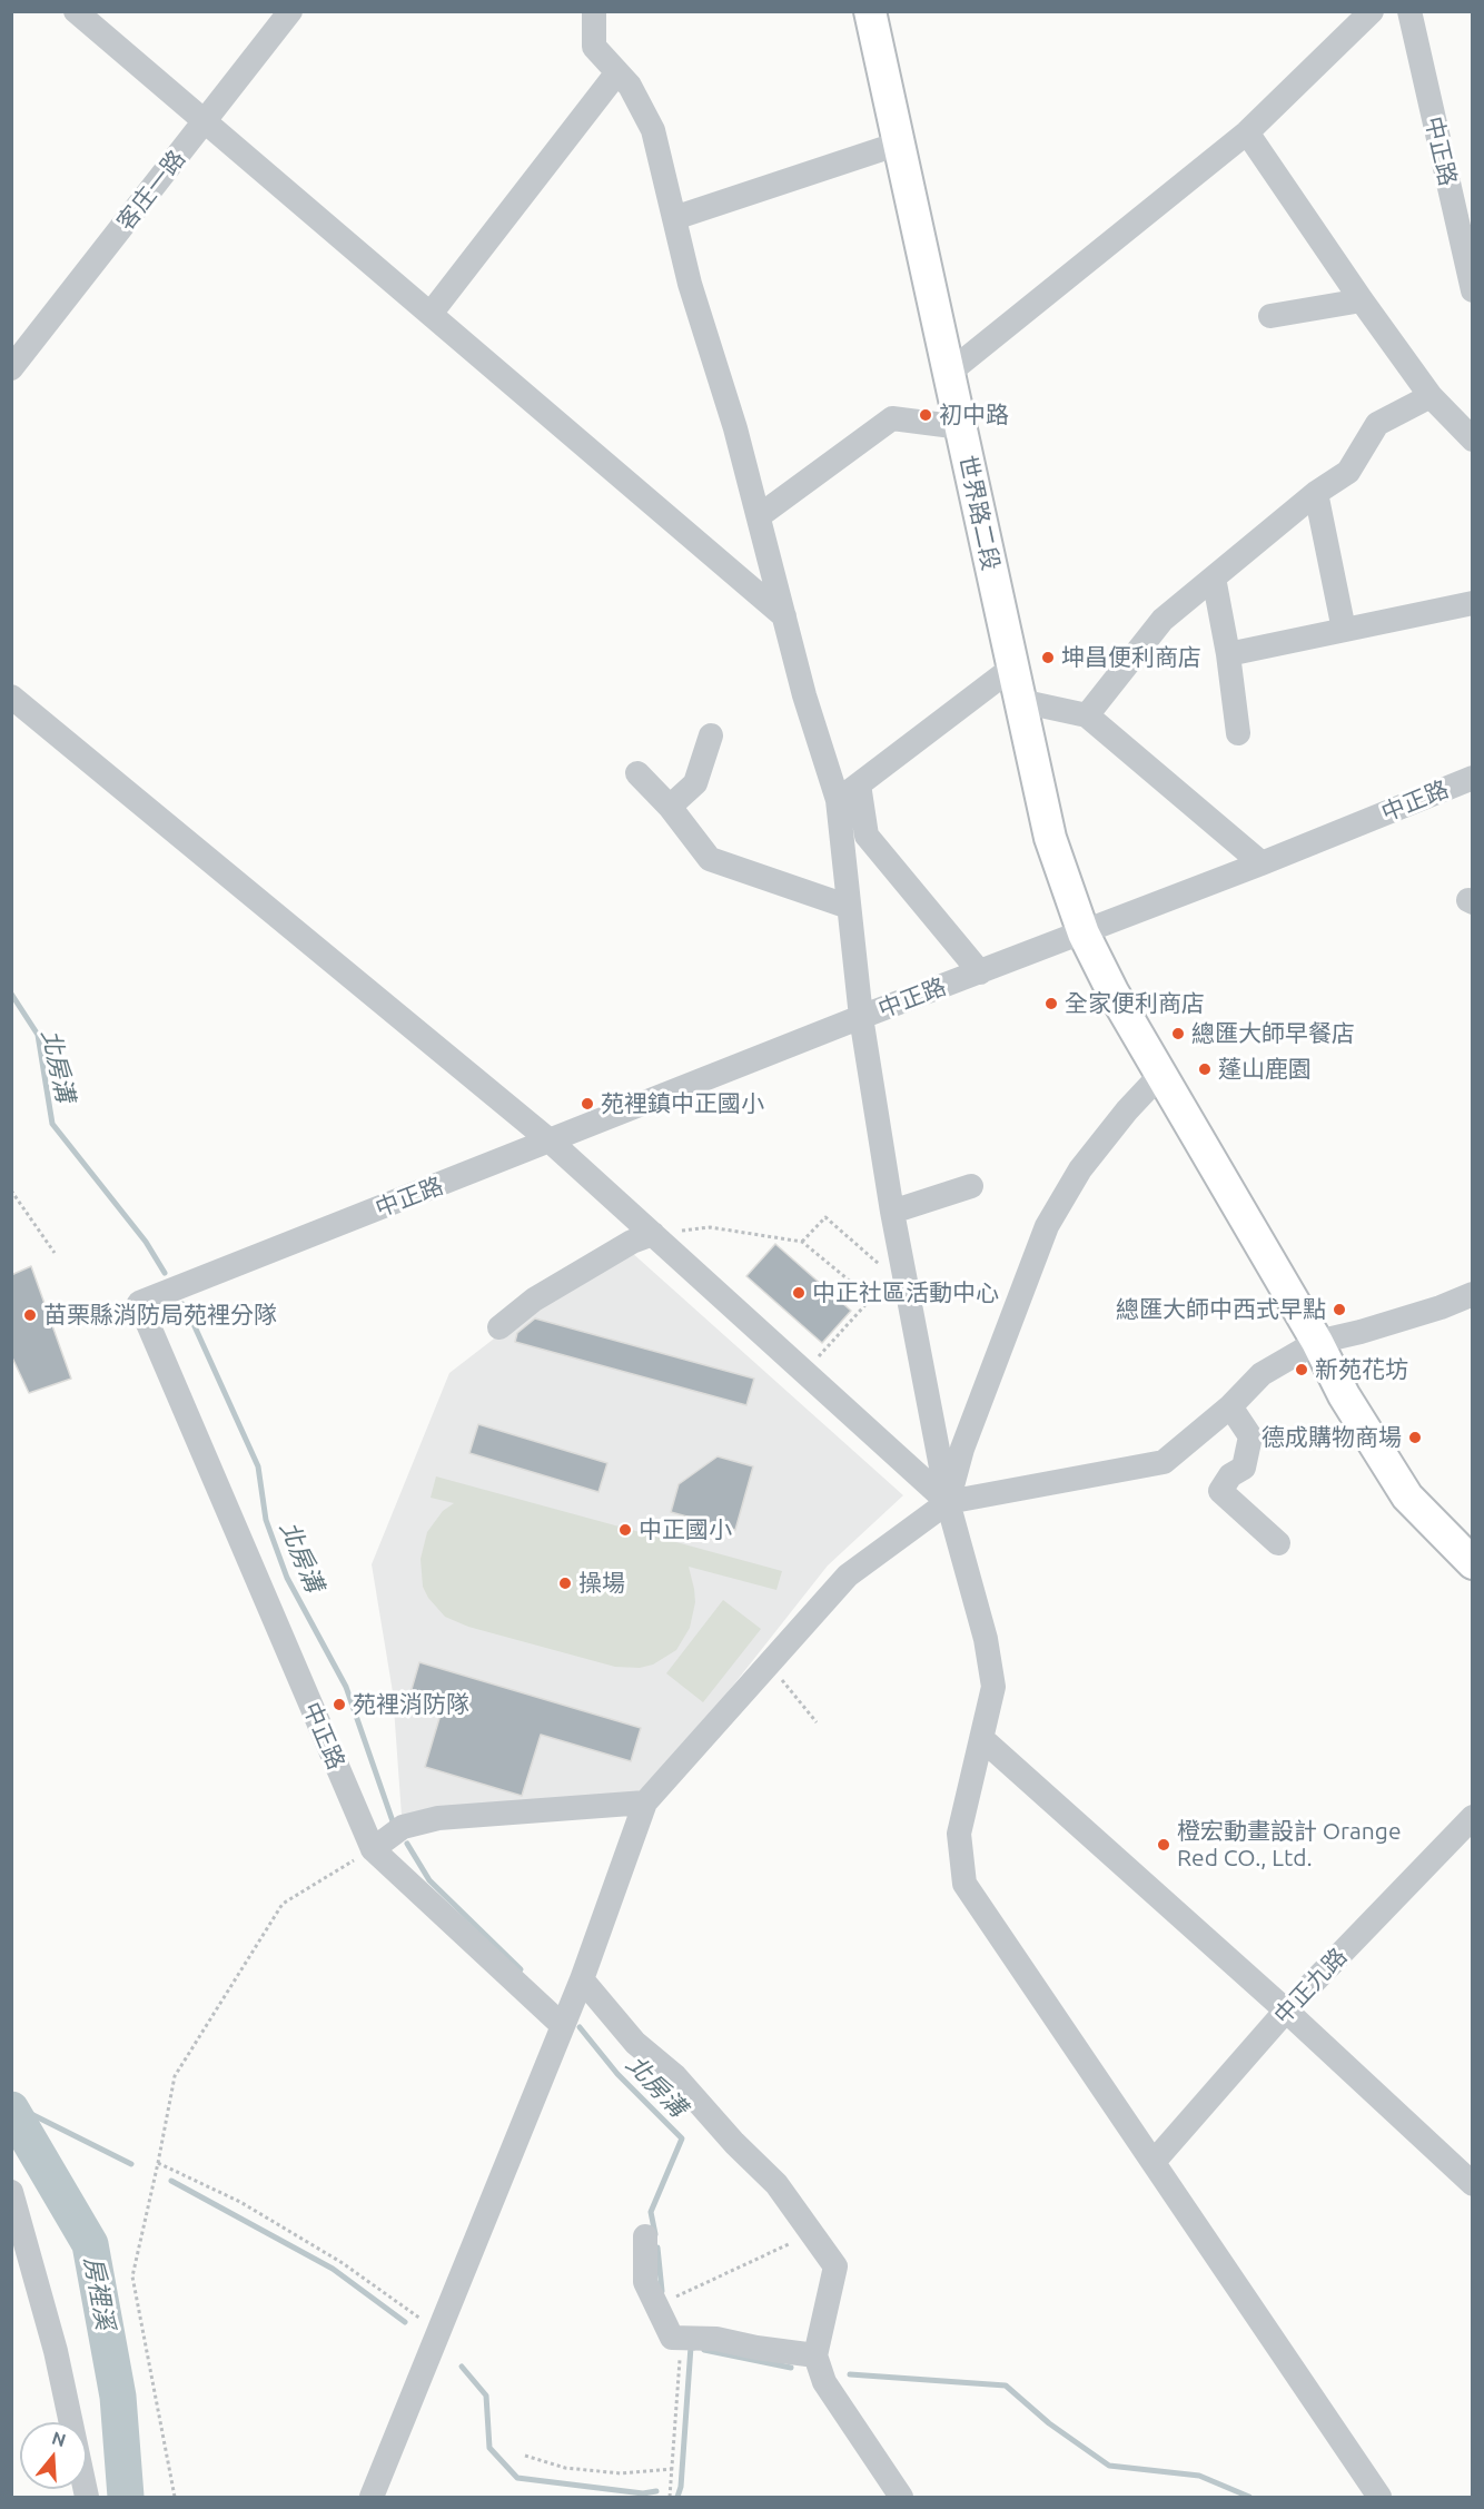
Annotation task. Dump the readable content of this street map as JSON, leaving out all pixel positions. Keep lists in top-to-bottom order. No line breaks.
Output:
{"streets":{"main road":["世界路二段"],"street":["中正路","客庄一路","中正九路"]},"crossings":[["中正路","世界路二段"]],"water":["北房溝","房裡溪"],"places":["初中路","坤昌便利商店","全家便利商店","總匯大師早餐店","蓬山鹿園","苑裡鎮中正國小","中正社區活動中心","總匯大師中西式早點","苗栗縣消防局苑裡分隊","新苑花坊","德成購物商場","中正國小","操場","苑裡消防隊","橙宏動畫設計 Orange Red CO., Ltd."],"north":"top"}
